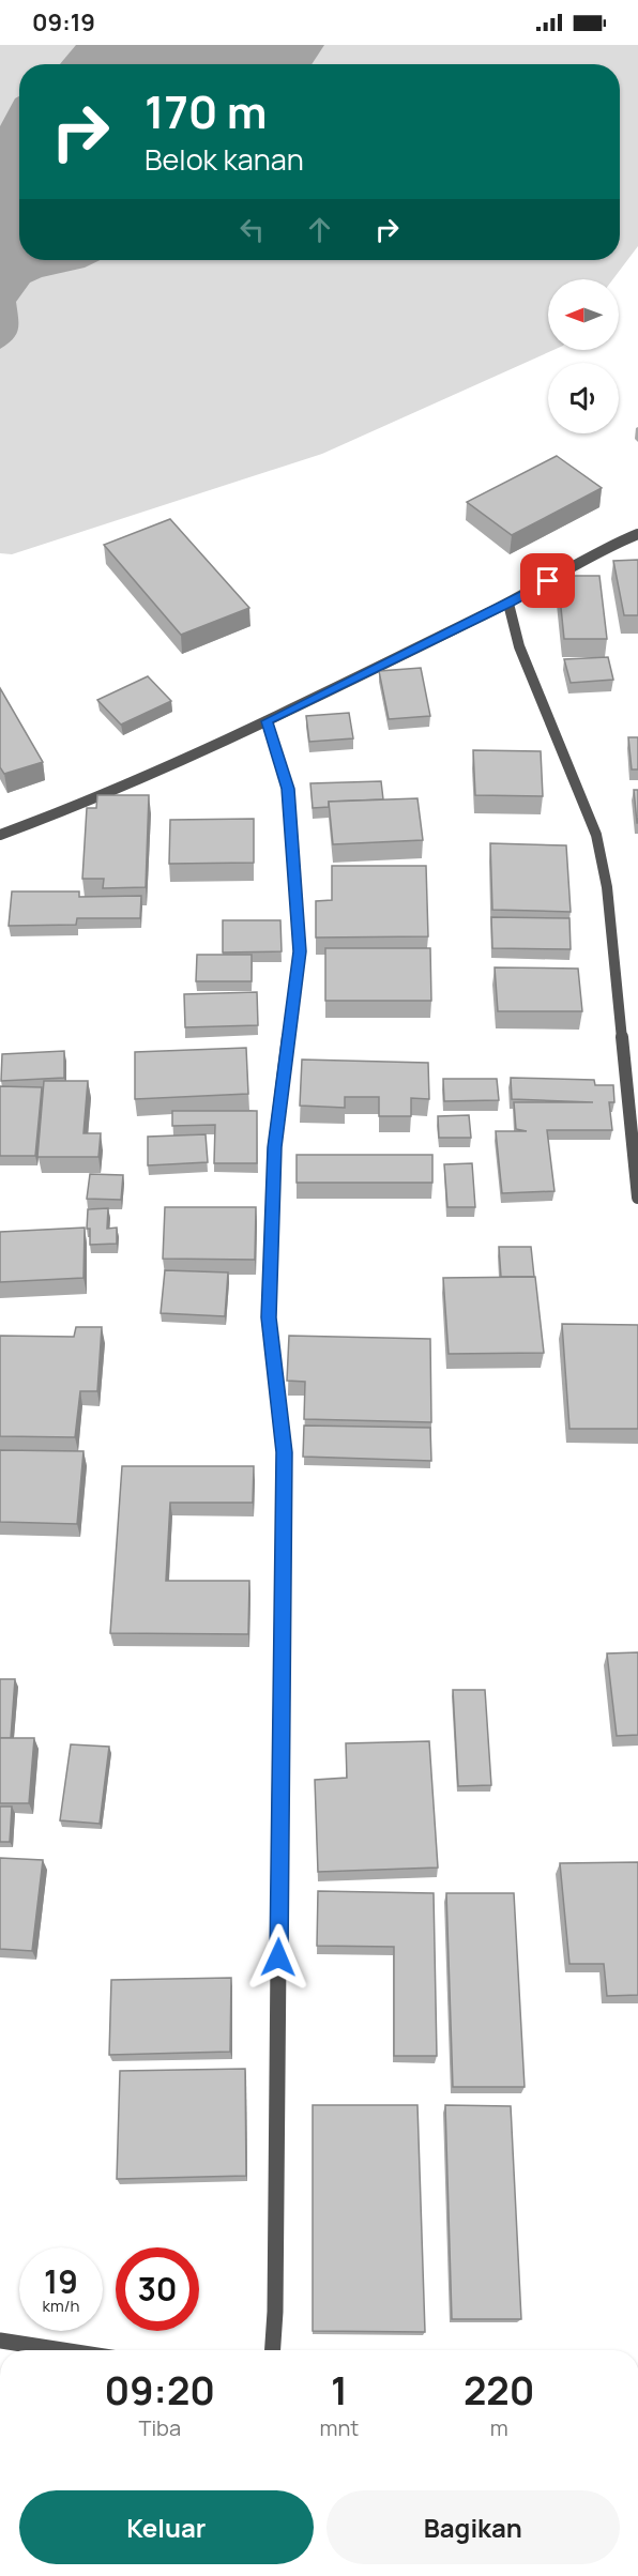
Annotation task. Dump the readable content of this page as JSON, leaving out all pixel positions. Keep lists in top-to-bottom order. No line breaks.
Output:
{"north":"left","page":{"status":"09:19","turn":["170 m","Belok kanan"],"speed":"19 km/h","limit":"30","eta":["09:20","Tiba","1","mnt","220","m"],"buttons":["Keluar","Bagikan"]}}
